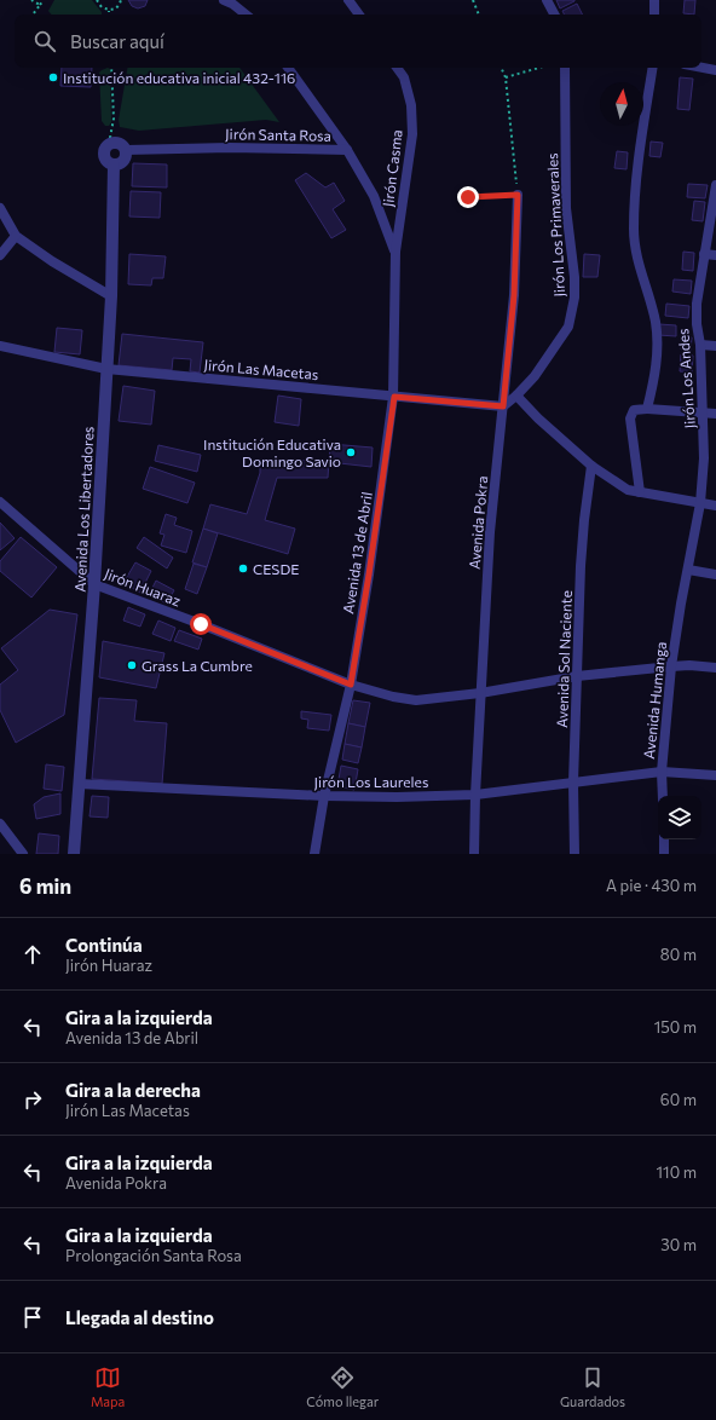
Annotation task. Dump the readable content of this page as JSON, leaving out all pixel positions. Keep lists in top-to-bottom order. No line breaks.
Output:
{"streets":{"street":["Jirón Santa Rosa","Jirón Casma","Jirón Los Primaverales","Jirón Las Macetas","Jirón Los Andes","Avenida Los Libertadores","Avenida Pokra","Avenida 13 de Abril","Jirón Huaraz","Avenida Sol Naciente","Avenida Humanga","Jirón Los Laureles"]},"crossings":[["Jirón Santa Rosa","Jirón Casma"],["Jirón Santa Rosa","Avenida Los Libertadores"],["Jirón Santa Rosa","Avenida 13 de Abril"],["Jirón Casma","Avenida 13 de Abril"],["Jirón Las Macetas","Avenida Los Libertadores"],["Jirón Las Macetas","Avenida Pokra"],["Jirón Las Macetas","Avenida 13 de Abril"],["Jirón Los Andes","Avenida Humanga"],["Avenida Los Libertadores","Jirón Huaraz"],["Avenida Los Libertadores","Jirón Los Laureles"],["Avenida Pokra","Jirón Huaraz"],["Avenida Pokra","Jirón Los Laureles"],["Avenida 13 de Abril","Jirón Huaraz"],["Avenida 13 de Abril","Jirón Los Laureles"],["Jirón Huaraz","Avenida Sol Naciente"],["Jirón Huaraz","Avenida Humanga"],["Avenida Sol Naciente","Jirón Los Laureles"],["Avenida Humanga","Jirón Los Laureles"]],"places":["Institución educativa inicial 432-116","Institución Educativa Domingo Savio","CESDE","Grass La Cumbre"],"north":"top","page":{"search":"Buscar aquí","heading":["6 min","A pie · 430 m"],"list":[["Continúa","Jirón Huaraz","80 m"],["Gira a la izquierda","Avenida 13 de Abril","150 m"],["Gira a la derecha","Jirón Las Macetas","60 m"],["Gira a la izquierda","Avenida Pokra","110 m"],["Gira a la izquierda","Prolongación Santa Rosa","30 m"],"Llegada al destino"],"nav":["Mapa","Cómo llegar","Guardados"]}}
